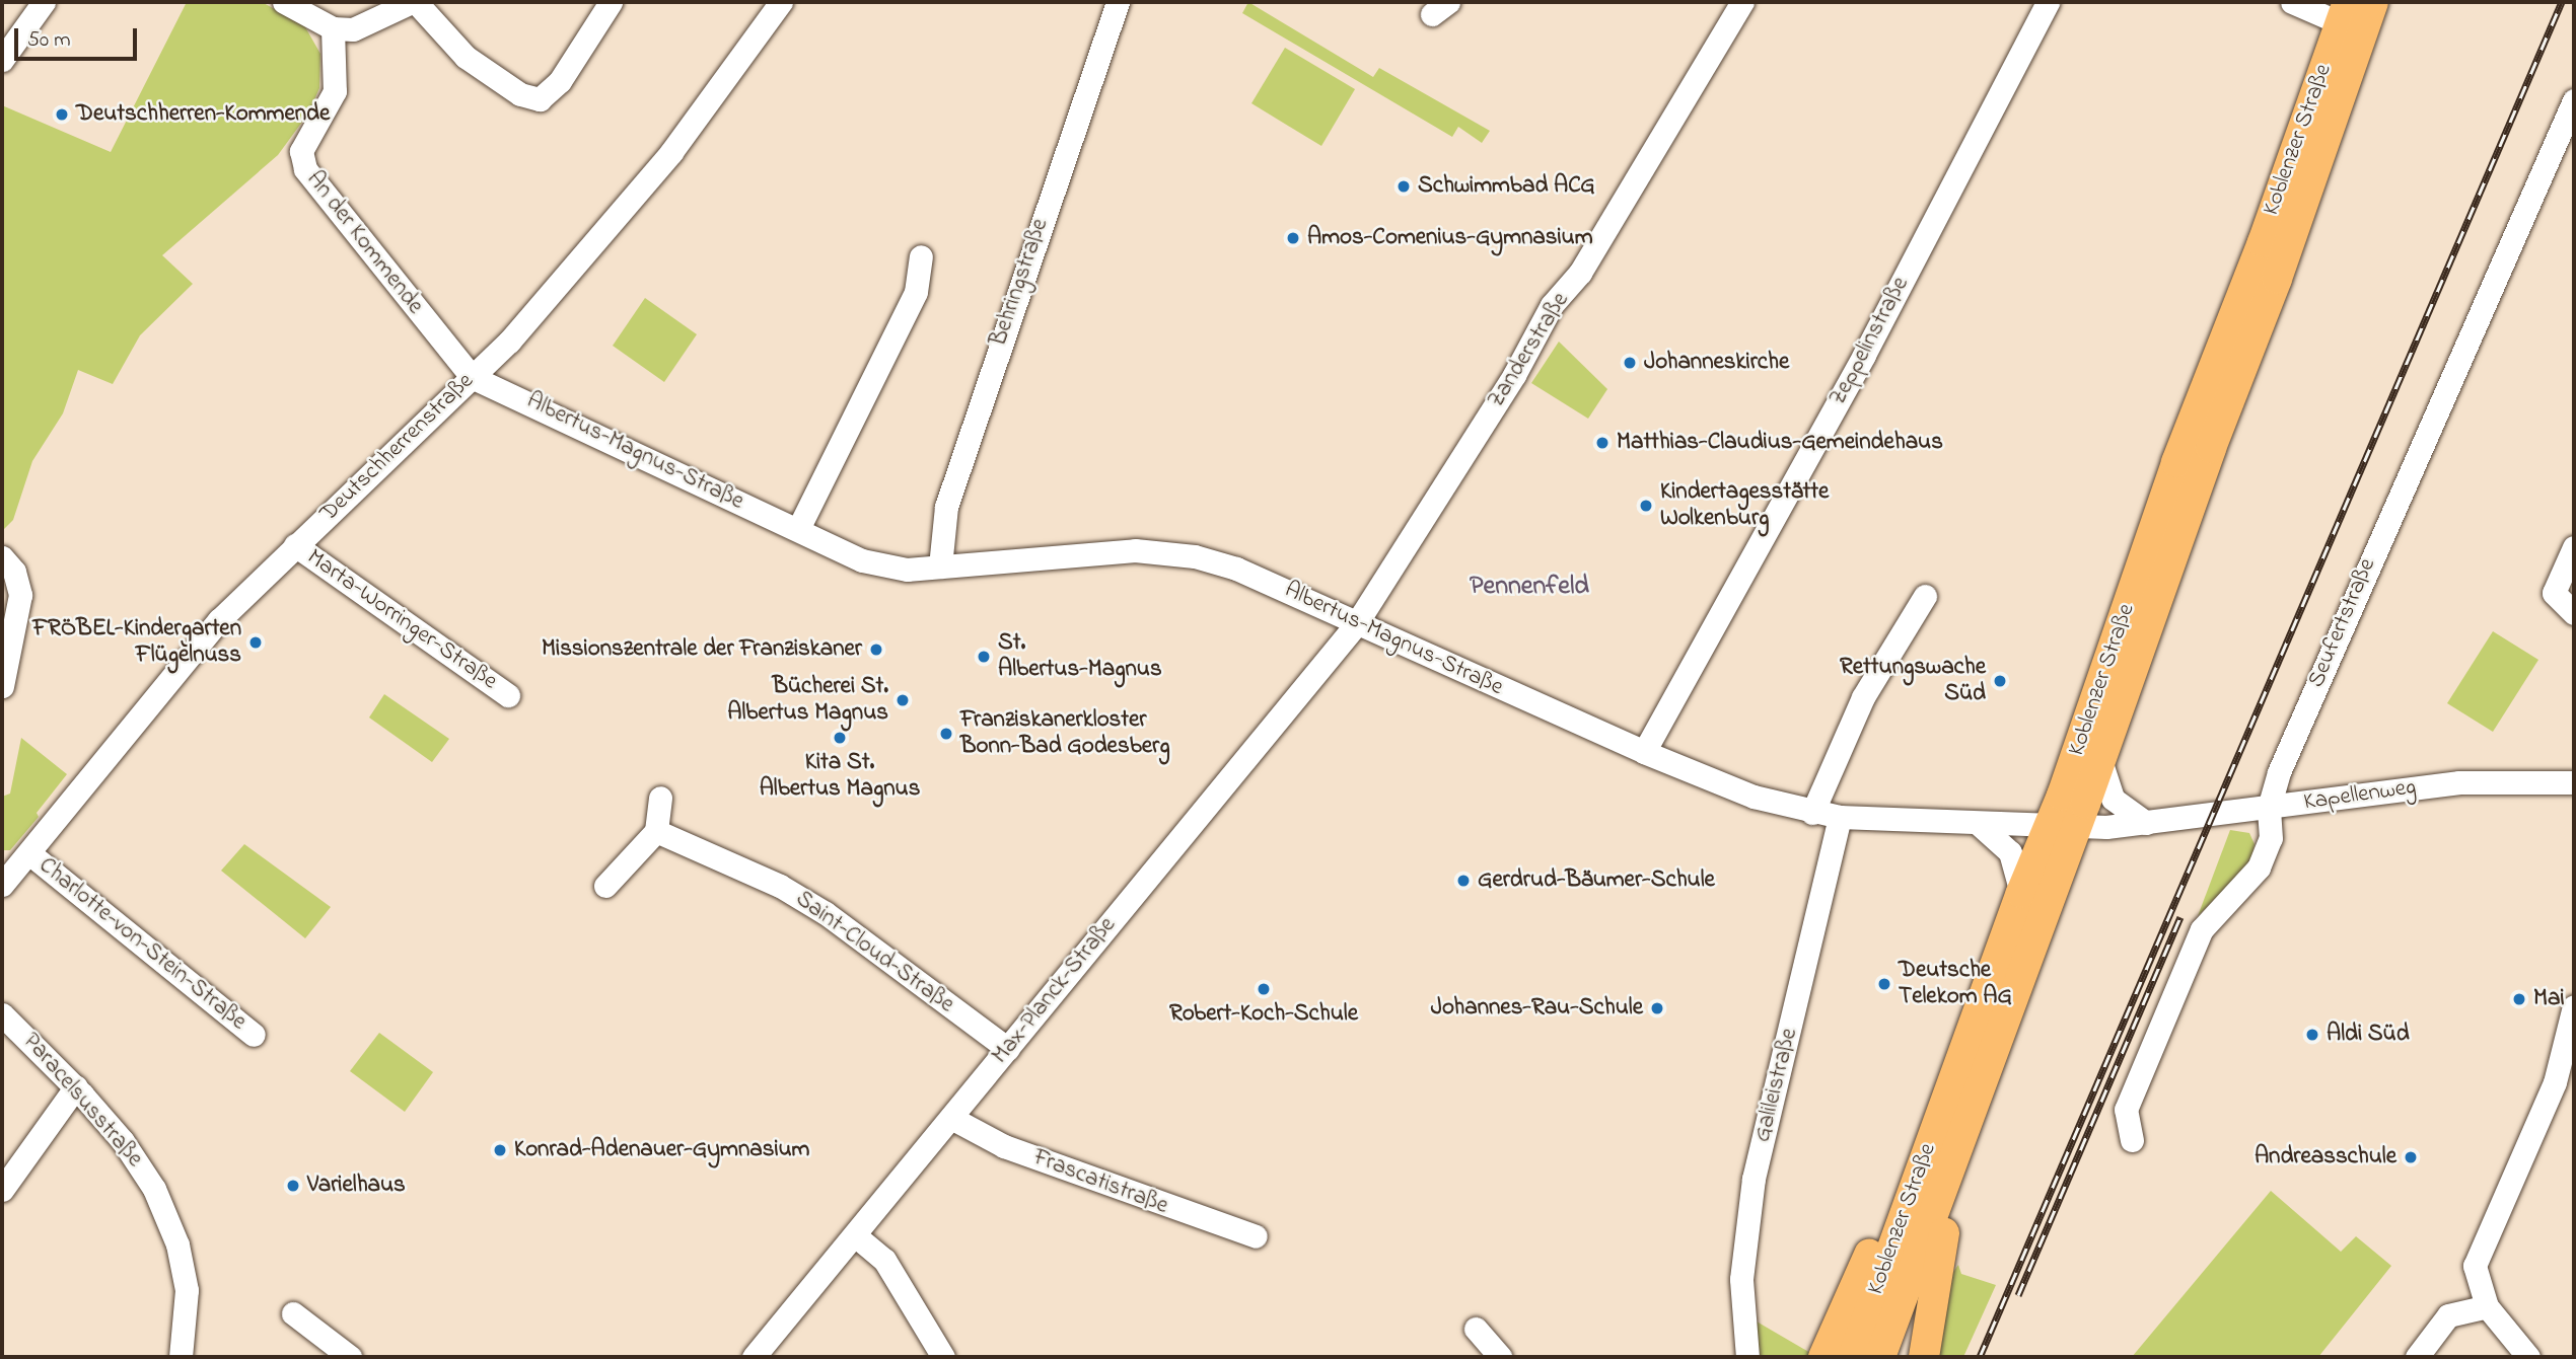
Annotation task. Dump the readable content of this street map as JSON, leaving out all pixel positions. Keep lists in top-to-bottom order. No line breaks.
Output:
{"streets":{"main road":["Koblenzer Straße"],"street":["An der Kommende","Behringstraße","Zeppelinstraße","Zanderstraße","Deutschherrenstraße","Albertus-Magnus-Straße","Marta-Worringer-Straße","Seufertstraße","Kapellenweg","Charlotte-von-Stein-Straße","Saint-Cloud-Straße","Max-Planck-Straße","Galileistraße","Paracelsusstraße","Frascatistraße"]},"crossings":[["Koblenzer Straße","Albertus-Magnus-Straße"],["Koblenzer Straße","Kapellenweg"],["An der Kommende","Deutschherrenstraße"],["An der Kommende","Albertus-Magnus-Straße"],["Behringstraße","Albertus-Magnus-Straße"],["Zeppelinstraße","Albertus-Magnus-Straße"],["Zanderstraße","Albertus-Magnus-Straße"],["Zanderstraße","Max-Planck-Straße"],["Deutschherrenstraße","Albertus-Magnus-Straße"],["Deutschherrenstraße","Marta-Worringer-Straße"],["Deutschherrenstraße","Charlotte-von-Stein-Straße"],["Albertus-Magnus-Straße","Kapellenweg"],["Albertus-Magnus-Straße","Max-Planck-Straße"],["Albertus-Magnus-Straße","Galileistraße"],["Seufertstraße","Kapellenweg"],["Saint-Cloud-Straße","Max-Planck-Straße"],["Max-Planck-Straße","Frascatistraße"]],"districts":["Pennenfeld"],"places":["Deutschherren-Kommende","Schwimmbad ACG","Amos-Comenius-Gymnasium","Johanneskirche","Matthias-Claudius-Gemeindehaus","Kindertagesstätte Wolkenburg","FRÖBEL-Kindergarten Flügelnuss","Missionszentrale der Franziskaner","St. Albertus-Magnus","Rettungswache Süd","Bücherei St. Albertus Magnus","Franziskanerkloster Bonn-Bad Godesberg","Kita St. Albertus Magnus","Gerdrud-Bäumer-Schule","Deutsche Telekom AG","Robert-Koch-Schule","Mai","Johannes-Rau-Schule","Aldi Süd","Konrad-Adenauer-Gymnasium","Andreasschule","Varielhaus"],"scale_bar":"50 m"}
